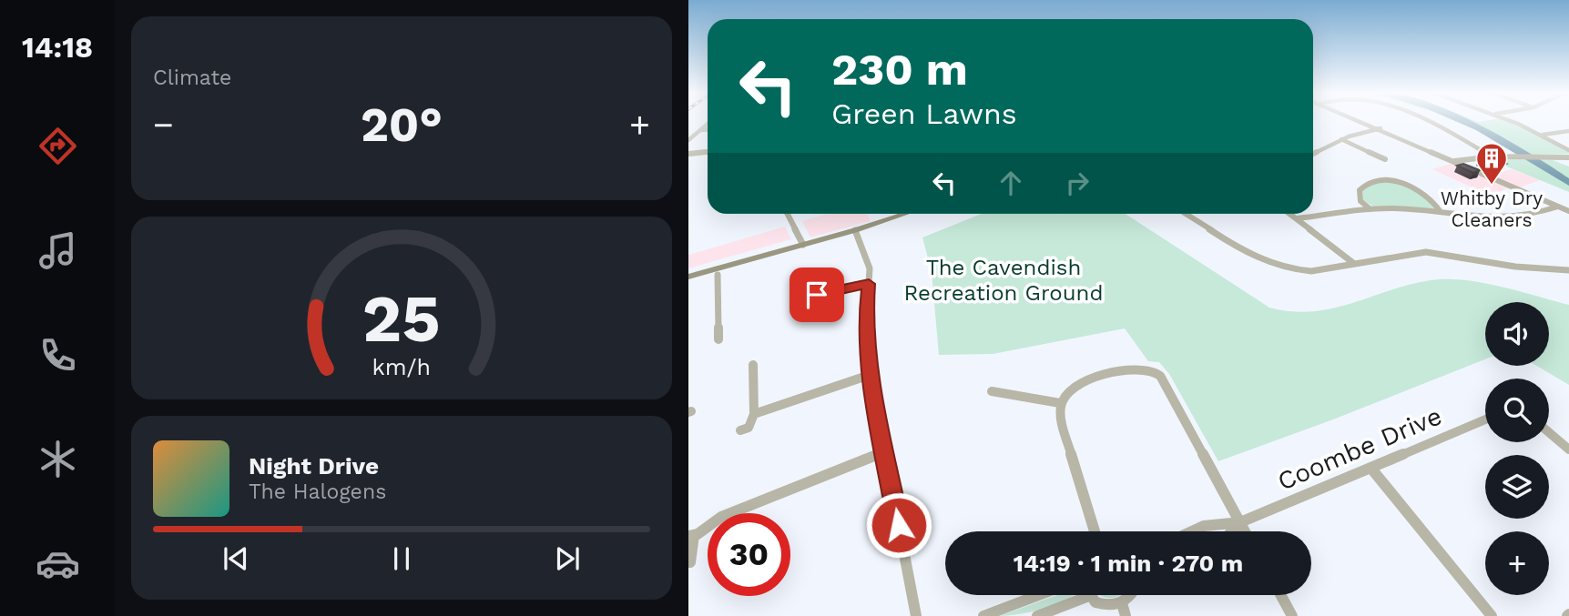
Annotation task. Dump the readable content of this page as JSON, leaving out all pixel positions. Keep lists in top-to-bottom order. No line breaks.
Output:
{"streets":{"street":["Coombe Drive"]},"parks":["The Cavendish Recreation Ground"],"places":{"building":["Whitby Dry Cleaners"]},"page":{"tabs":"14:18","tile":"Climate","turn":["230 m","Green Lawns"],"heat":["−","20°","+"],"map_buttons":"+","song":["Night Drive","The Halogens"],"limit":"30","trip":"14:19 · 1 min · 270 m","gauge":["25","km/h"]}}
